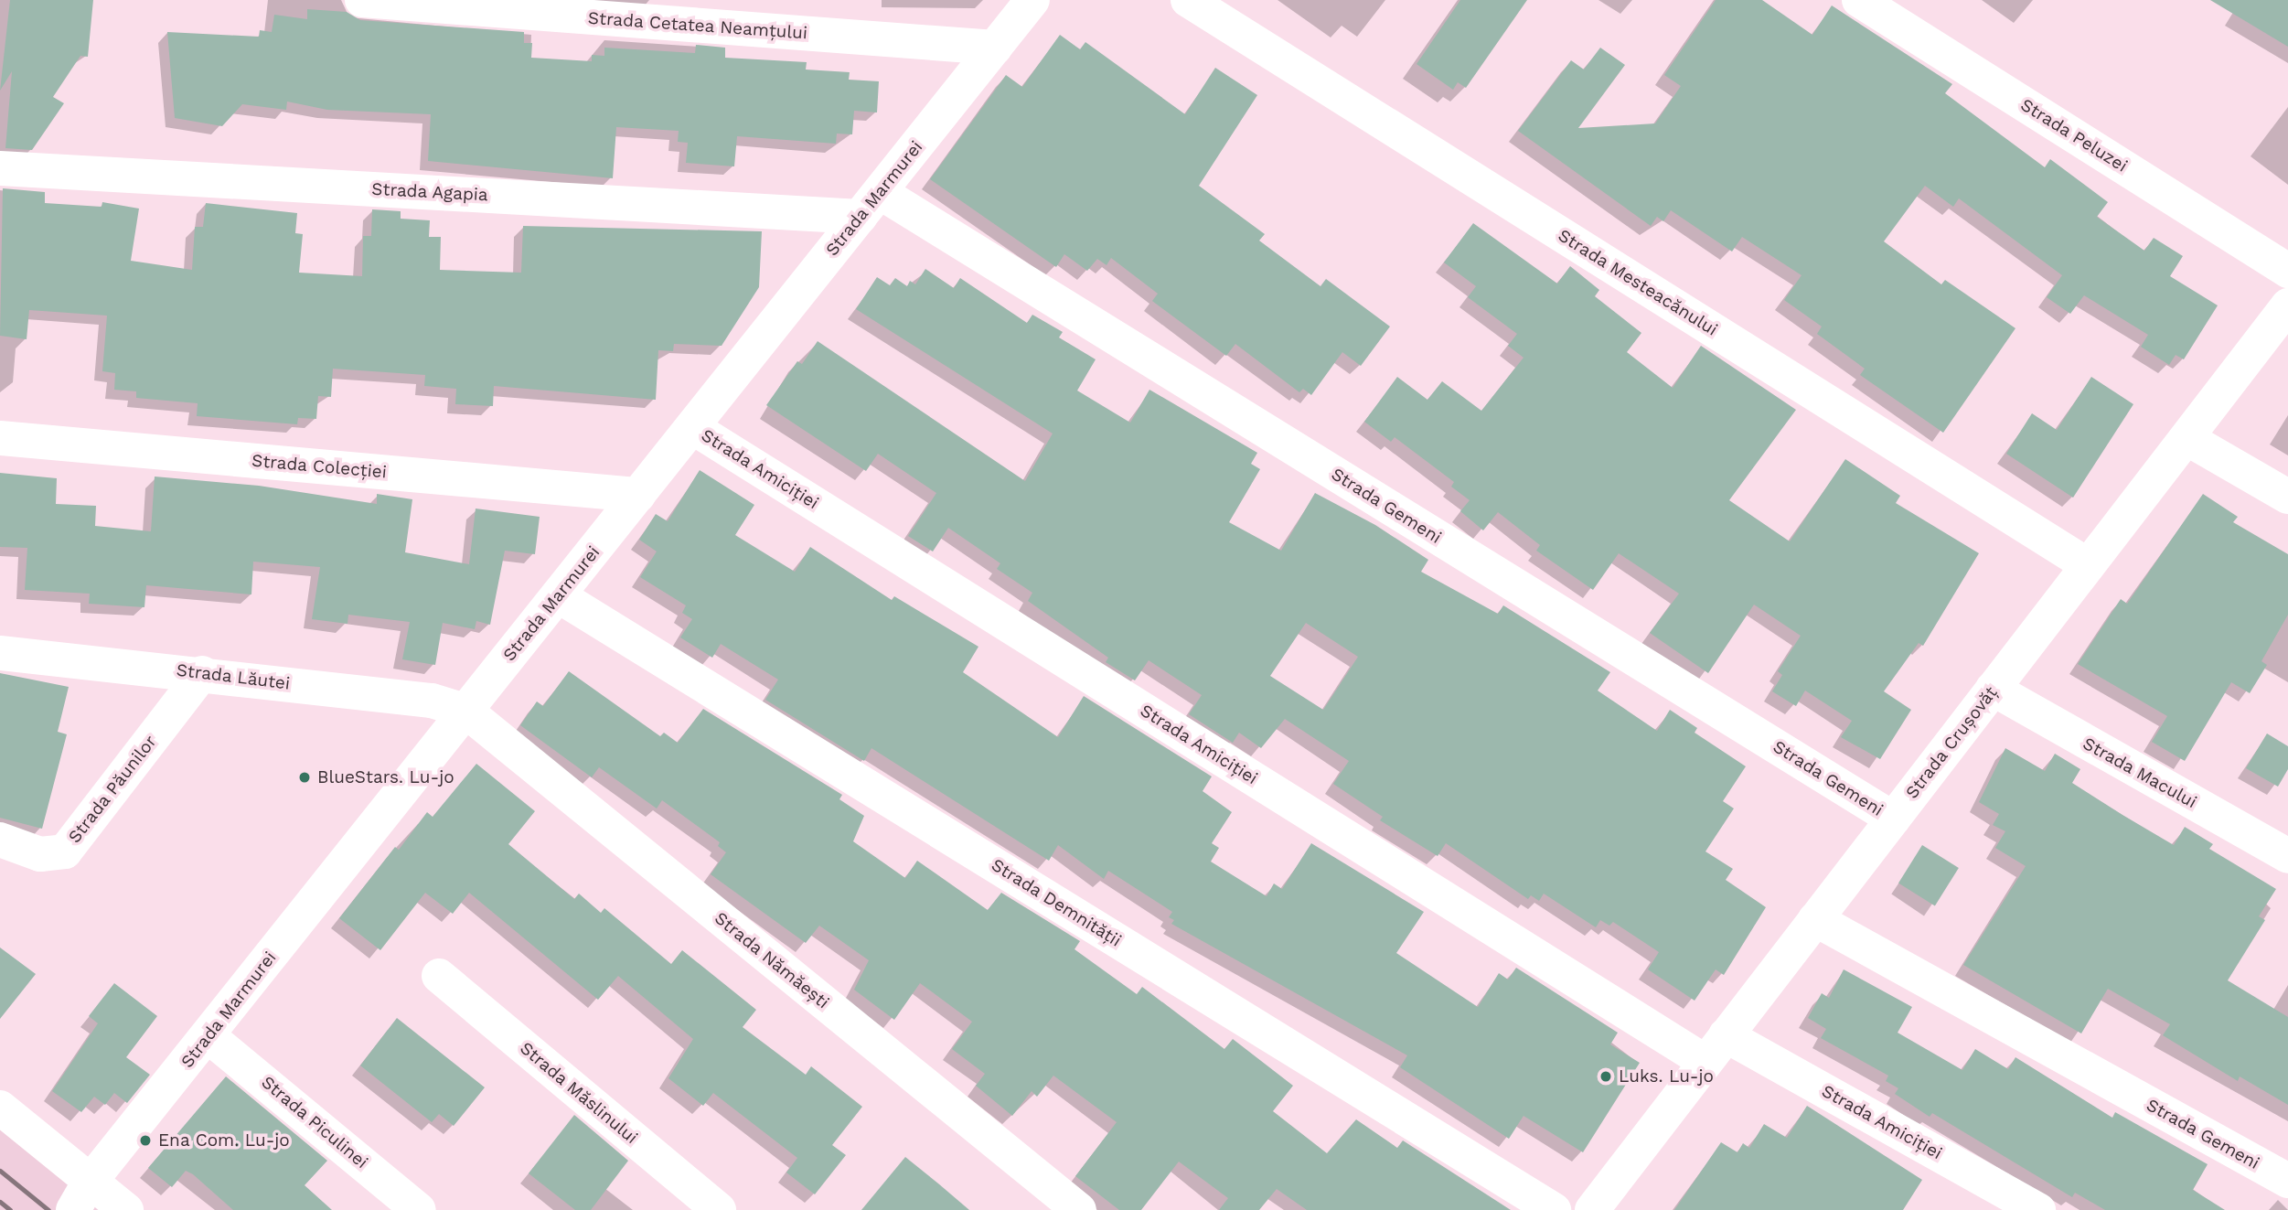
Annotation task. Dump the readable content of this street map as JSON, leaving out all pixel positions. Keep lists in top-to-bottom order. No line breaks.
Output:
{"streets":{"street":["Strada Cetatea Neamțului","Strada Peluzei","Strada Agapia","Strada Marmurei","Strada Mesteacănului","Strada Colecției","Strada Amiciției","Strada Gemeni","Strada Lăutei","Strada Crușovăț","Strada Macului","Strada Păunilor","Strada Demnității","Strada Nămăești","Strada Măslinului","Strada Piculinei"]},"crossings":[["Strada Cetatea Neamțului","Strada Marmurei"],["Strada Agapia","Strada Marmurei"],["Strada Agapia","Strada Gemeni"],["Strada Marmurei","Strada Colecției"],["Strada Marmurei","Strada Amiciției"],["Strada Marmurei","Strada Gemeni"],["Strada Marmurei","Strada Lăutei"],["Strada Marmurei","Strada Demnității"],["Strada Marmurei","Strada Nămăești"],["Strada Marmurei","Strada Piculinei"],["Strada Mesteacănului","Strada Crușovăț"],["Strada Amiciției","Strada Crușovăț"],["Strada Gemeni","Strada Crușovăț"],["Strada Lăutei","Strada Păunilor"],["Strada Lăutei","Strada Nămăești"],["Strada Crușovăț","Strada Macului"]],"places":["BlueStars. Lu-jo","Luks. Lu-jo","Ena Com. Lu-jo"]}
